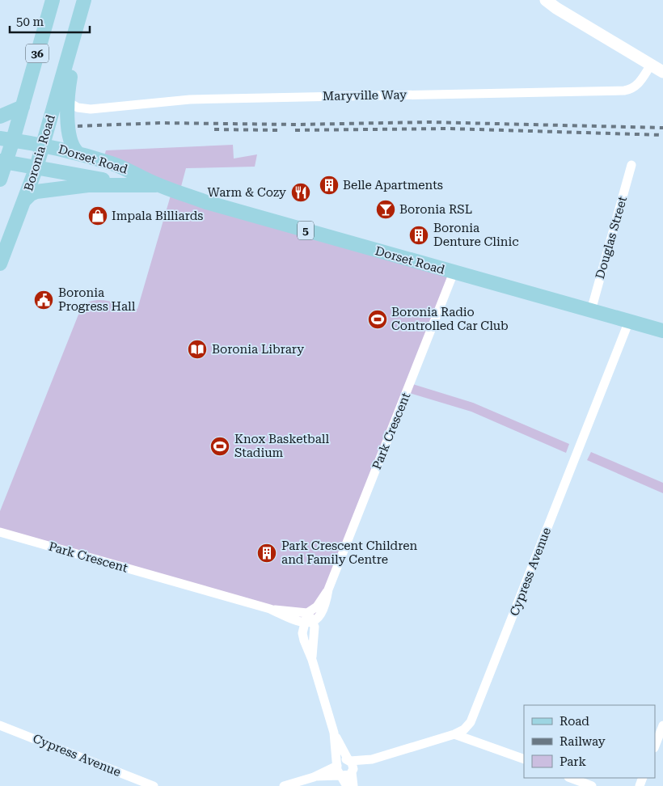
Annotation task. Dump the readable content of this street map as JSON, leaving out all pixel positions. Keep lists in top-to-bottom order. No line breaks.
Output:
{"streets":{"main road":["36","Boronia Road","Dorset Road","5"],"street":["Maryville Way","Douglas Street","Park Crescent","Cypress Avenue"]},"crossings":[["36","Dorset Road"],["Maryville Way","Boronia Road"],["Boronia Road","Dorset Road"],["Dorset Road","Douglas Street"],["Dorset Road","Park Crescent"],["Dorset Road","Cypress Avenue"]],"places":{"building":["Belle Apartments","Boronia Denture Clinic","Park Crescent Children and Family Centre"],"restaurant":["Warm & Cozy"],"bar":["Boronia RSL"],"shop":["Impala Billiards"],"public building":["Boronia Progress Hall"],"sports":["Boronia Radio Controlled Car Club","Knox Basketball Stadium"],"library":["Boronia Library"]},"legend":["Road","Railway","Park"],"scale_bar":"50 m"}
